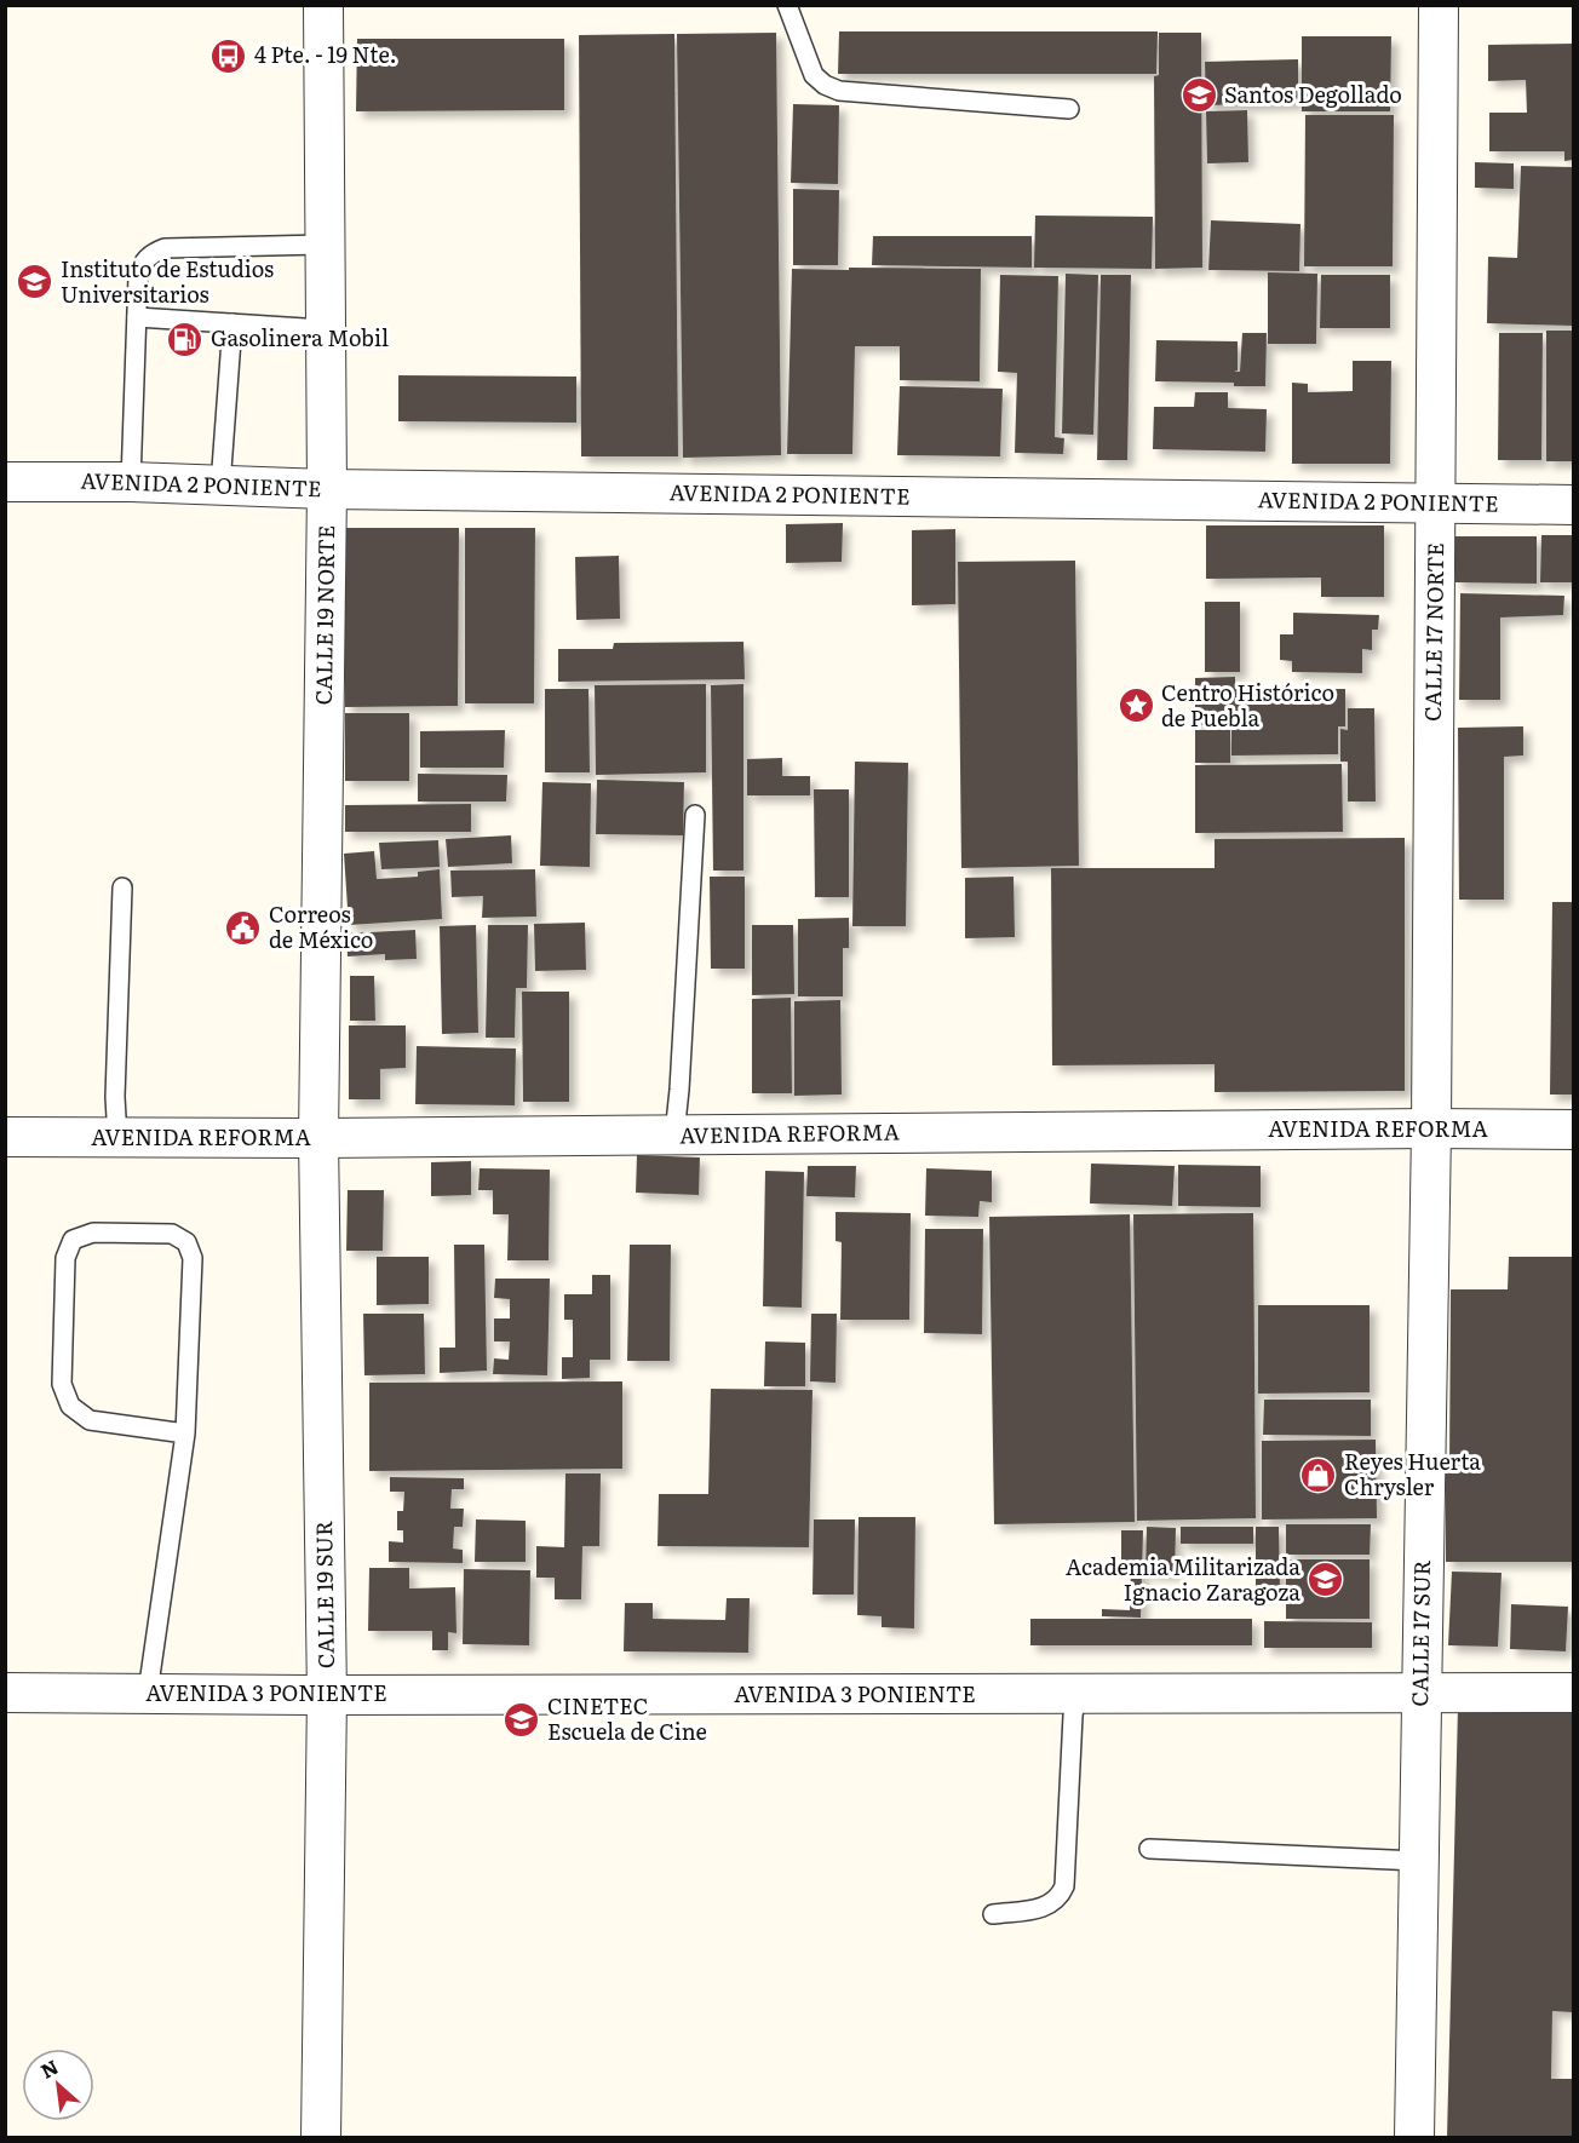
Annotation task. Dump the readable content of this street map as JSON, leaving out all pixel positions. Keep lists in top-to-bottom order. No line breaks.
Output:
{"streets":{"street":["AVENIDA 2 PONIENTE","CALLE 19 NORTE","CALLE 17 NORTE","AVENIDA REFORMA","CALLE 19 SUR","CALLE 17 SUR","AVENIDA 3 PONIENTE"]},"crossings":[["AVENIDA 2 PONIENTE","CALLE 19 NORTE"],["AVENIDA 2 PONIENTE","CALLE 17 NORTE"],["CALLE 19 NORTE","AVENIDA REFORMA"],["CALLE 19 NORTE","CALLE 19 SUR"],["CALLE 17 NORTE","AVENIDA REFORMA"],["CALLE 17 NORTE","CALLE 17 SUR"],["AVENIDA REFORMA","CALLE 19 SUR"],["AVENIDA REFORMA","CALLE 17 SUR"],["CALLE 19 SUR","AVENIDA 3 PONIENTE"],["CALLE 17 SUR","AVENIDA 3 PONIENTE"]],"places":{"bus stop":["4 Pte. - 19 Nte."],"school or university":["Santos Degollado","Instituto de Estudios Universitarios","Academia Militarizada Ignacio Zaragoza","CINETEC Escuela de Cine"],"fuel station":["Gasolinera Mobil"],"place":["Centro Histórico de Puebla"],"public building":["Correos de México"],"shop":["Reyes Huerta Chrysler"]},"north":"top left"}
